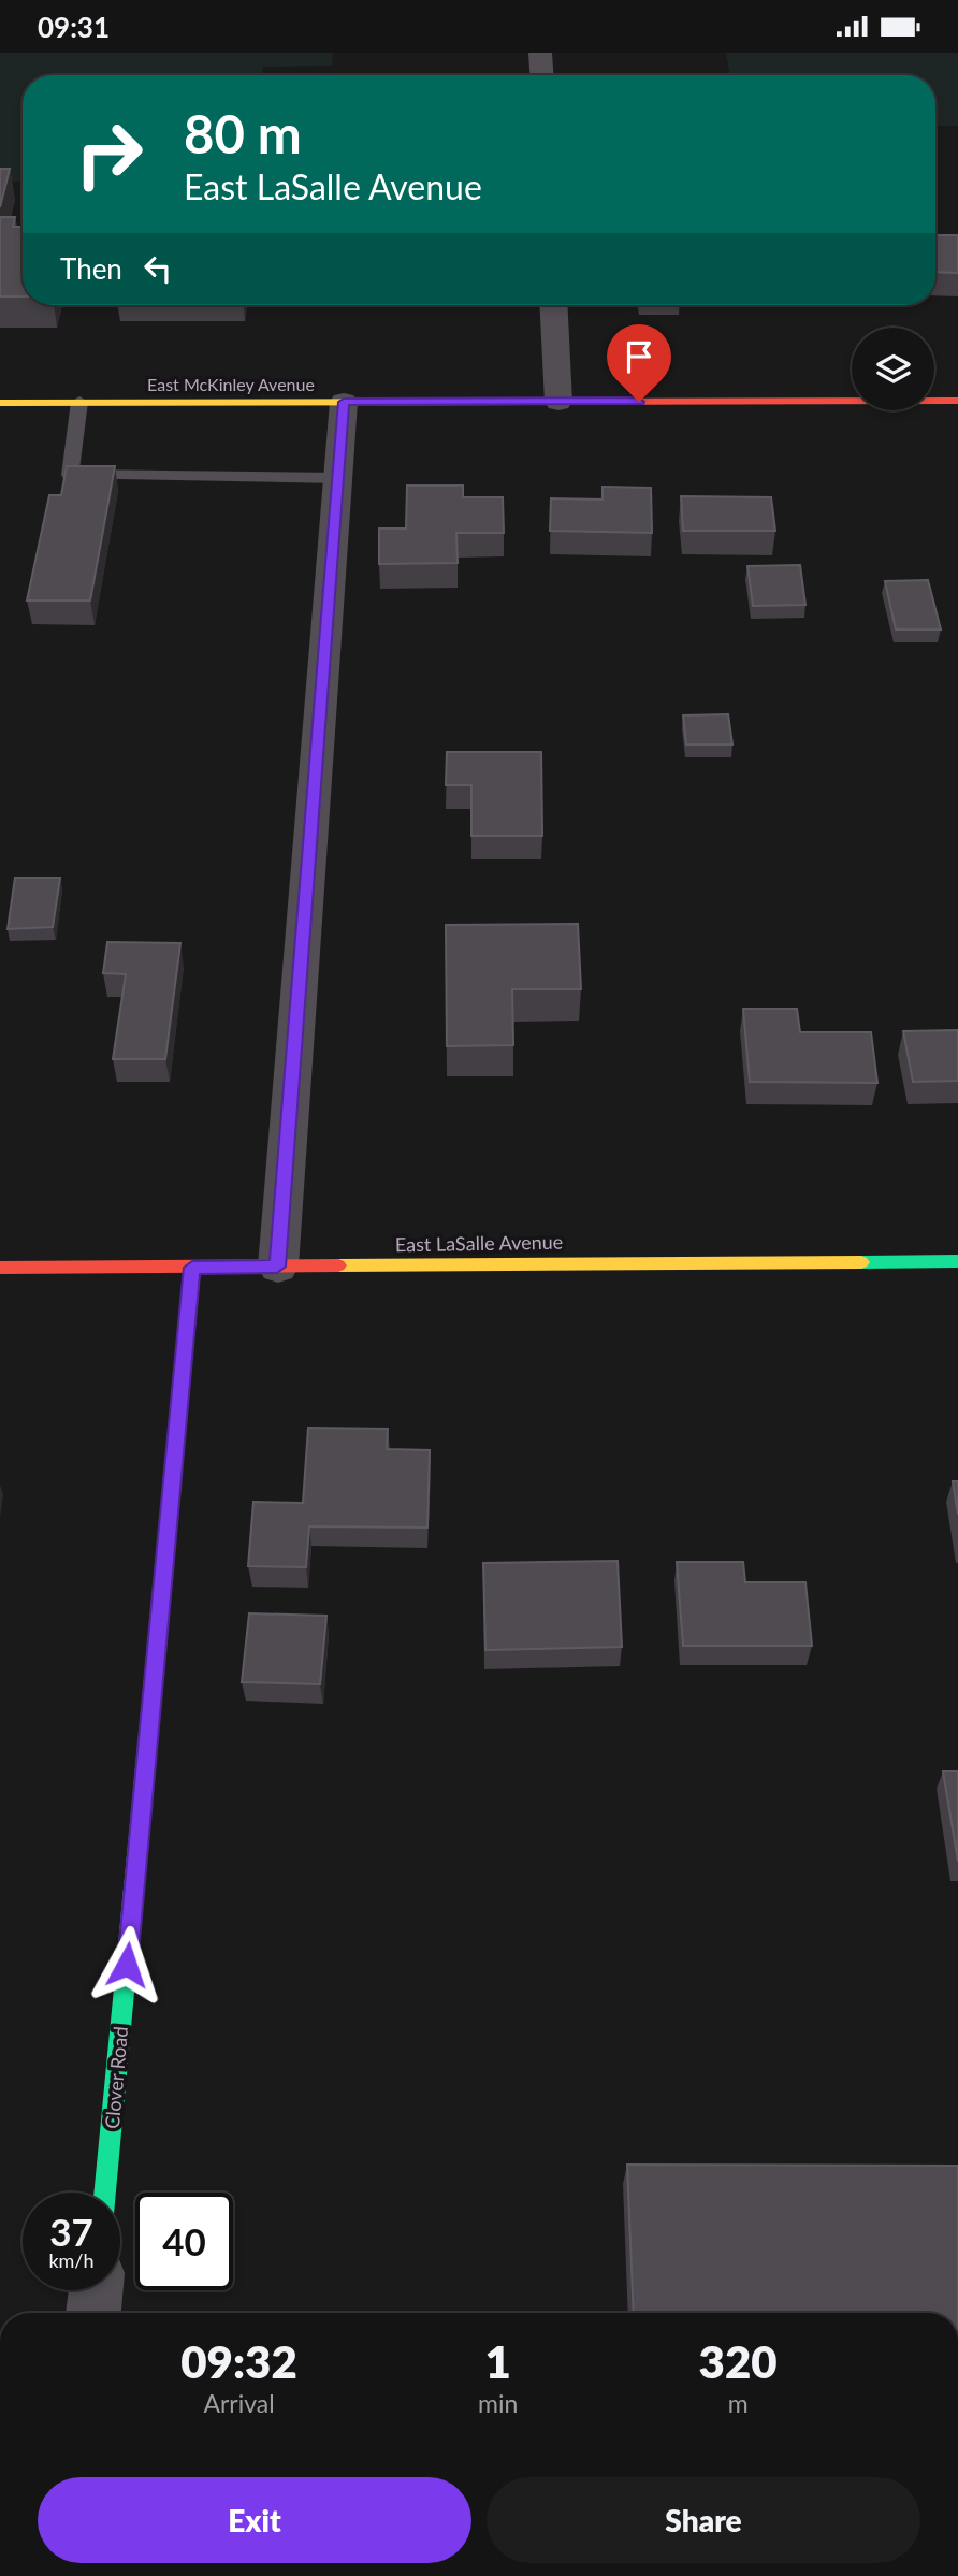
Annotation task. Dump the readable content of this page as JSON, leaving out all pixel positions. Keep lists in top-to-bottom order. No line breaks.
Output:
{"streets":{"street":["East McKinley Avenue","East LaSalle Avenue","Clover Road"]},"crossings":[["East LaSalle Avenue","Clover Road"]],"page":{"status":"09:31","turn":["80 m","East LaSalle Avenue"],"then":"Then","speed":"37 km/h","limit":"40","eta":["09:32","Arrival","1","min","320","m"],"buttons":["Exit","Share"]}}
